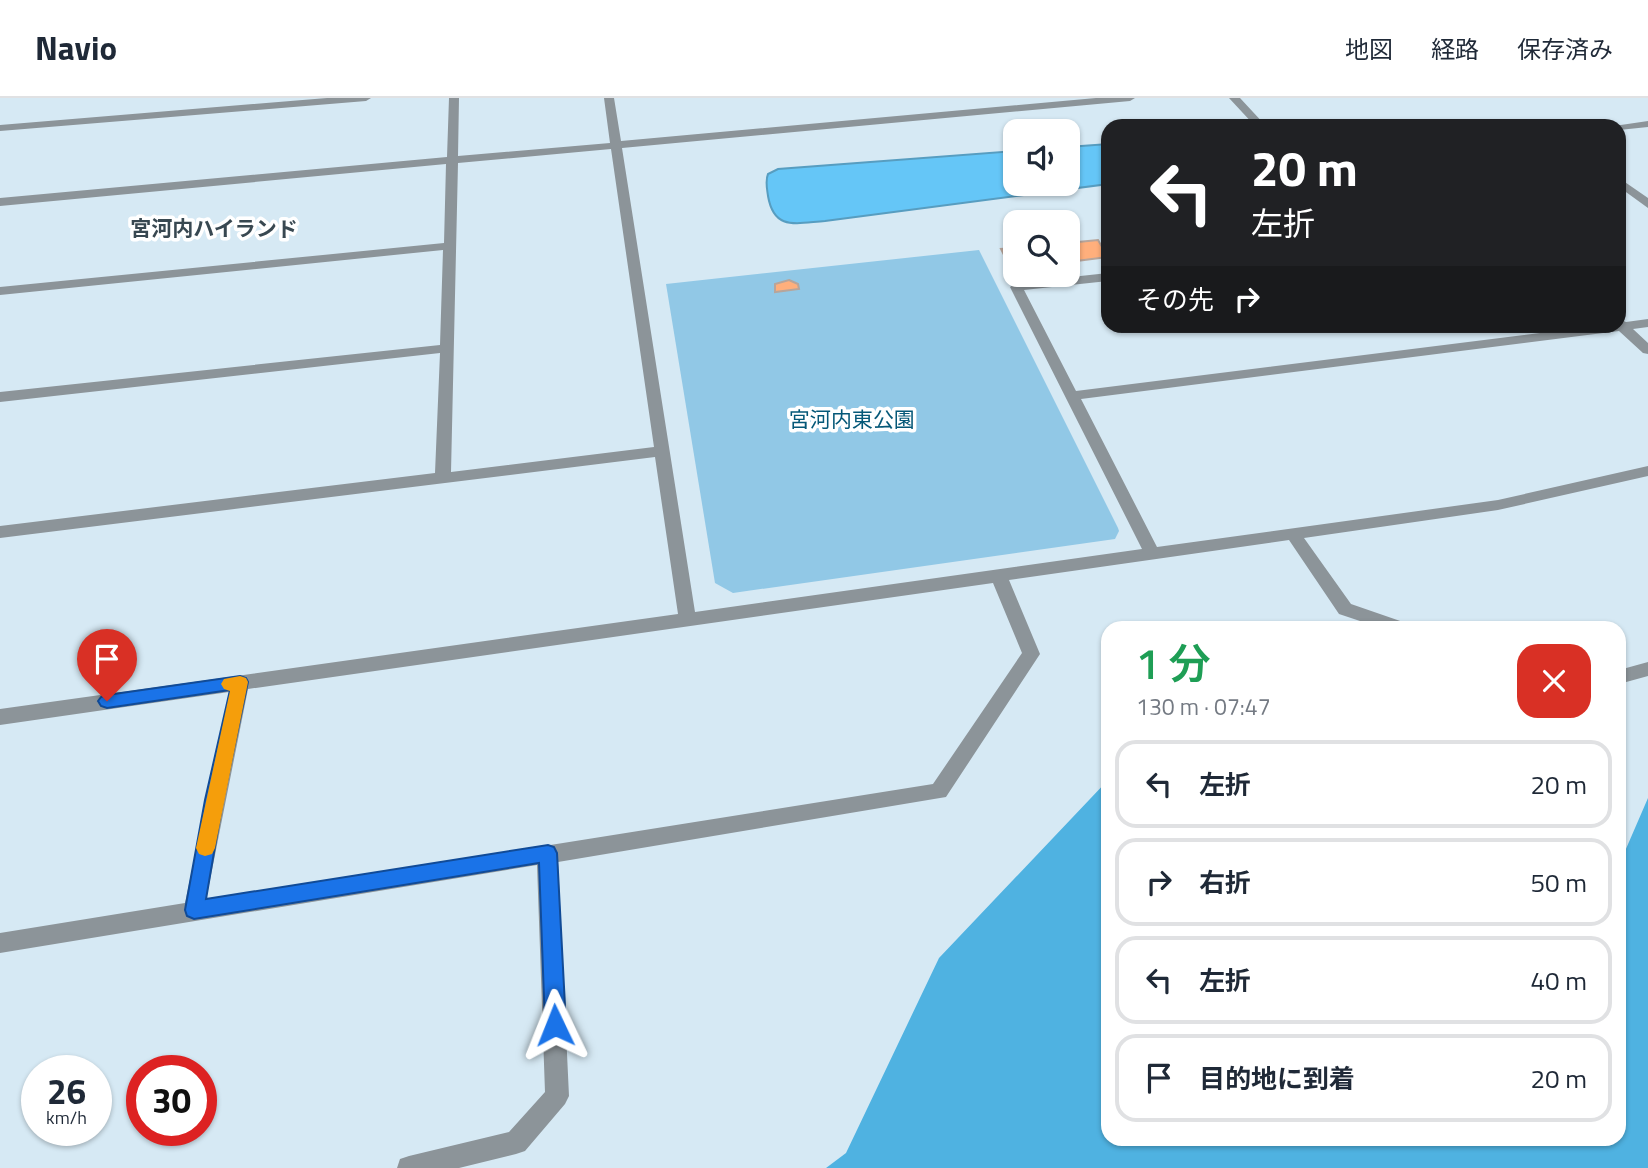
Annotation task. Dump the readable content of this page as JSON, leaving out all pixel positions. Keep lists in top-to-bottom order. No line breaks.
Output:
{"districts":["宮河内ハイランド"],"parks":["宮河内東公園"],"page":{"header":"Navio","nav":["地図","経路","保存済み"],"turn":["20 m","左折"],"then":"その先","heading":["1 分","130 m · 07:47"],"list":[{"name":"左折","value":"20 m"},{"name":"右折","value":"50 m"},{"name":"左折","value":"40 m"},{"name":"目的地に到着","value":"20 m"}],"speed":"26 km/h","limit":"30"}}
